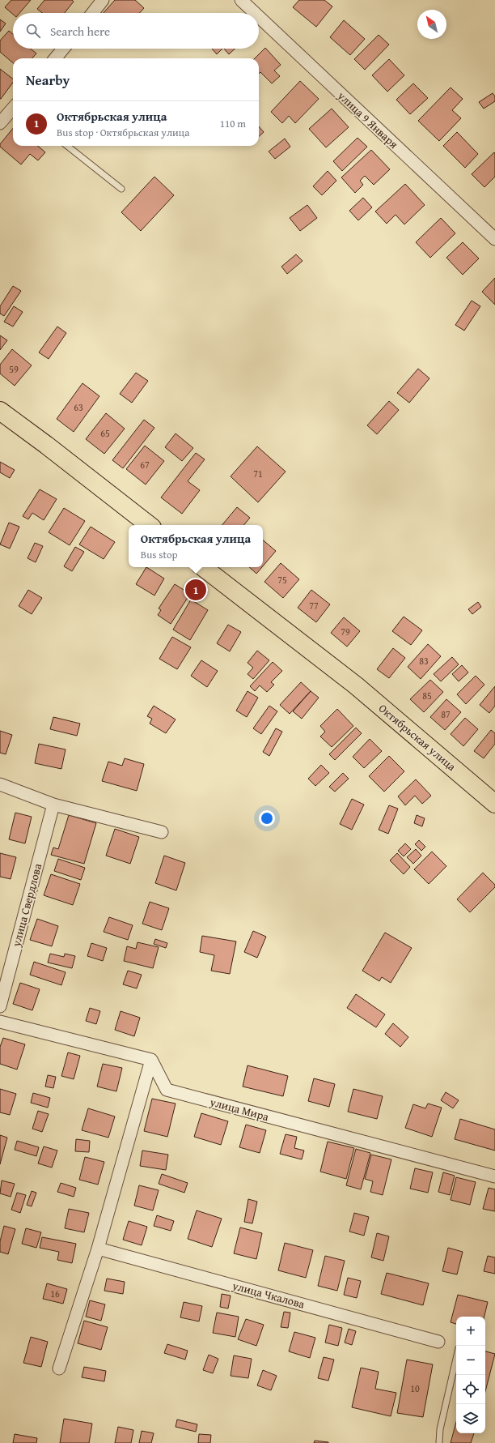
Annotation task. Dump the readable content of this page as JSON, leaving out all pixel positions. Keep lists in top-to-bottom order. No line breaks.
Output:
{"streets":{"main road":["Октябрьская улица"],"street":["улица 9 Января","улица Свердлова","улица Мира","улица Чкалова"]},"house_numbers":["59","63","65","67","71","75","77","79","83","85","87","16","10"],"north":"top left","page":{"search":"Search here","heading":"Nearby","list":[{"mark":"1","name":"Октябрьская улица","note":"Bus stop · Октябрьская улица","value":"110 m"}],"popup":["Октябрьская улица","Bus stop"],"pins":"1","map_buttons":["+","−"]}}
